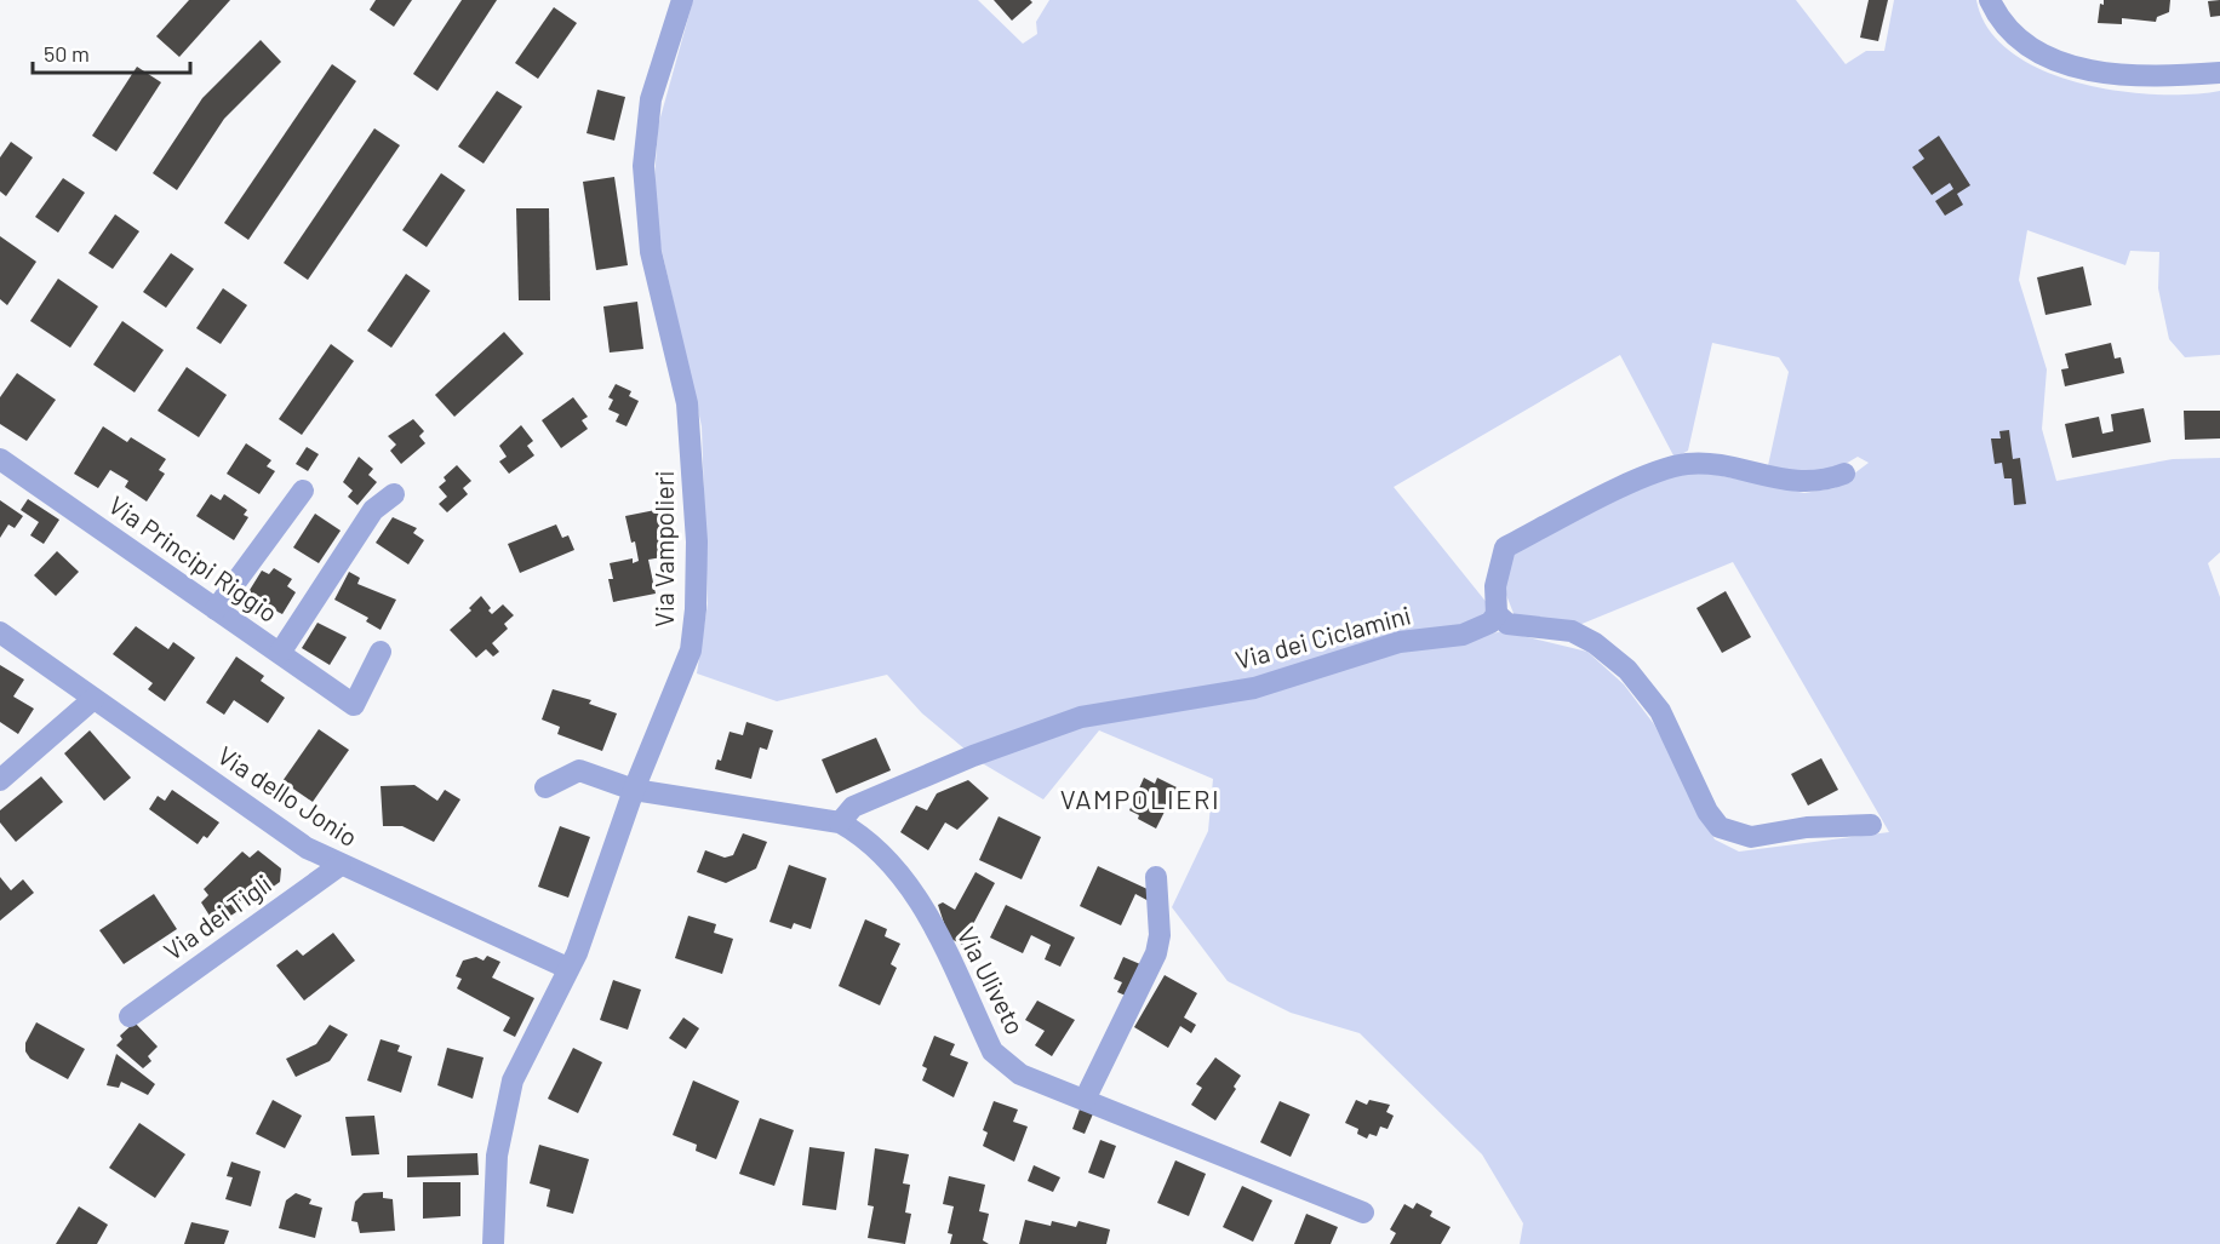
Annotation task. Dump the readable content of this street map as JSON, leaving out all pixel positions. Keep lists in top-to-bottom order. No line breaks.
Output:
{"streets":{"street":["Via Vampolieri","Via Principi Riggio","Via dei Ciclamini","Via dello Jonio","Via dei Tigli","Via Uliveto"]},"crossings":[["Via Vampolieri","Via dello Jonio"],["Via Vampolieri","Via Uliveto"],["Via dei Ciclamini","Via Uliveto"],["Via dello Jonio","Via dei Tigli"]],"districts":["VAMPOLIERI"],"scale_bar":"50 m"}
